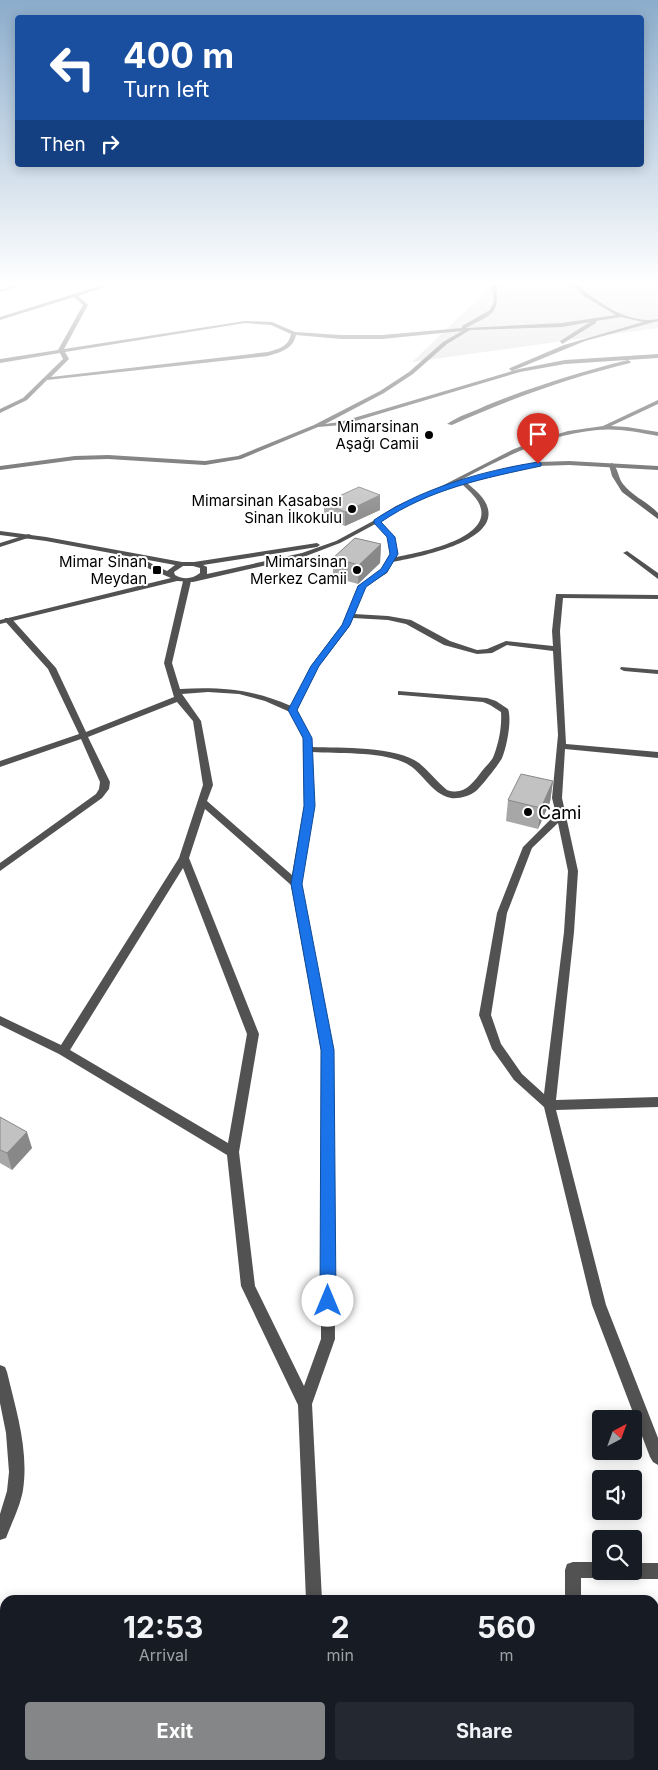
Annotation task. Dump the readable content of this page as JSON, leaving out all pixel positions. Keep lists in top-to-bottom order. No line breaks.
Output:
{"places":{"other":["Mimarsinan Aşağı Camii","Mimarsinan Kasabası Sinan İlkokulu","Mimarsinan Merkez Camii","Cami"],"transit":["Mimar Sinan Meydan"]},"north":"top right","page":{"turn":["400 m","Turn left"],"then":"Then","eta":["12:53","Arrival","2","min","560","m"],"buttons":["Exit","Share"]}}
